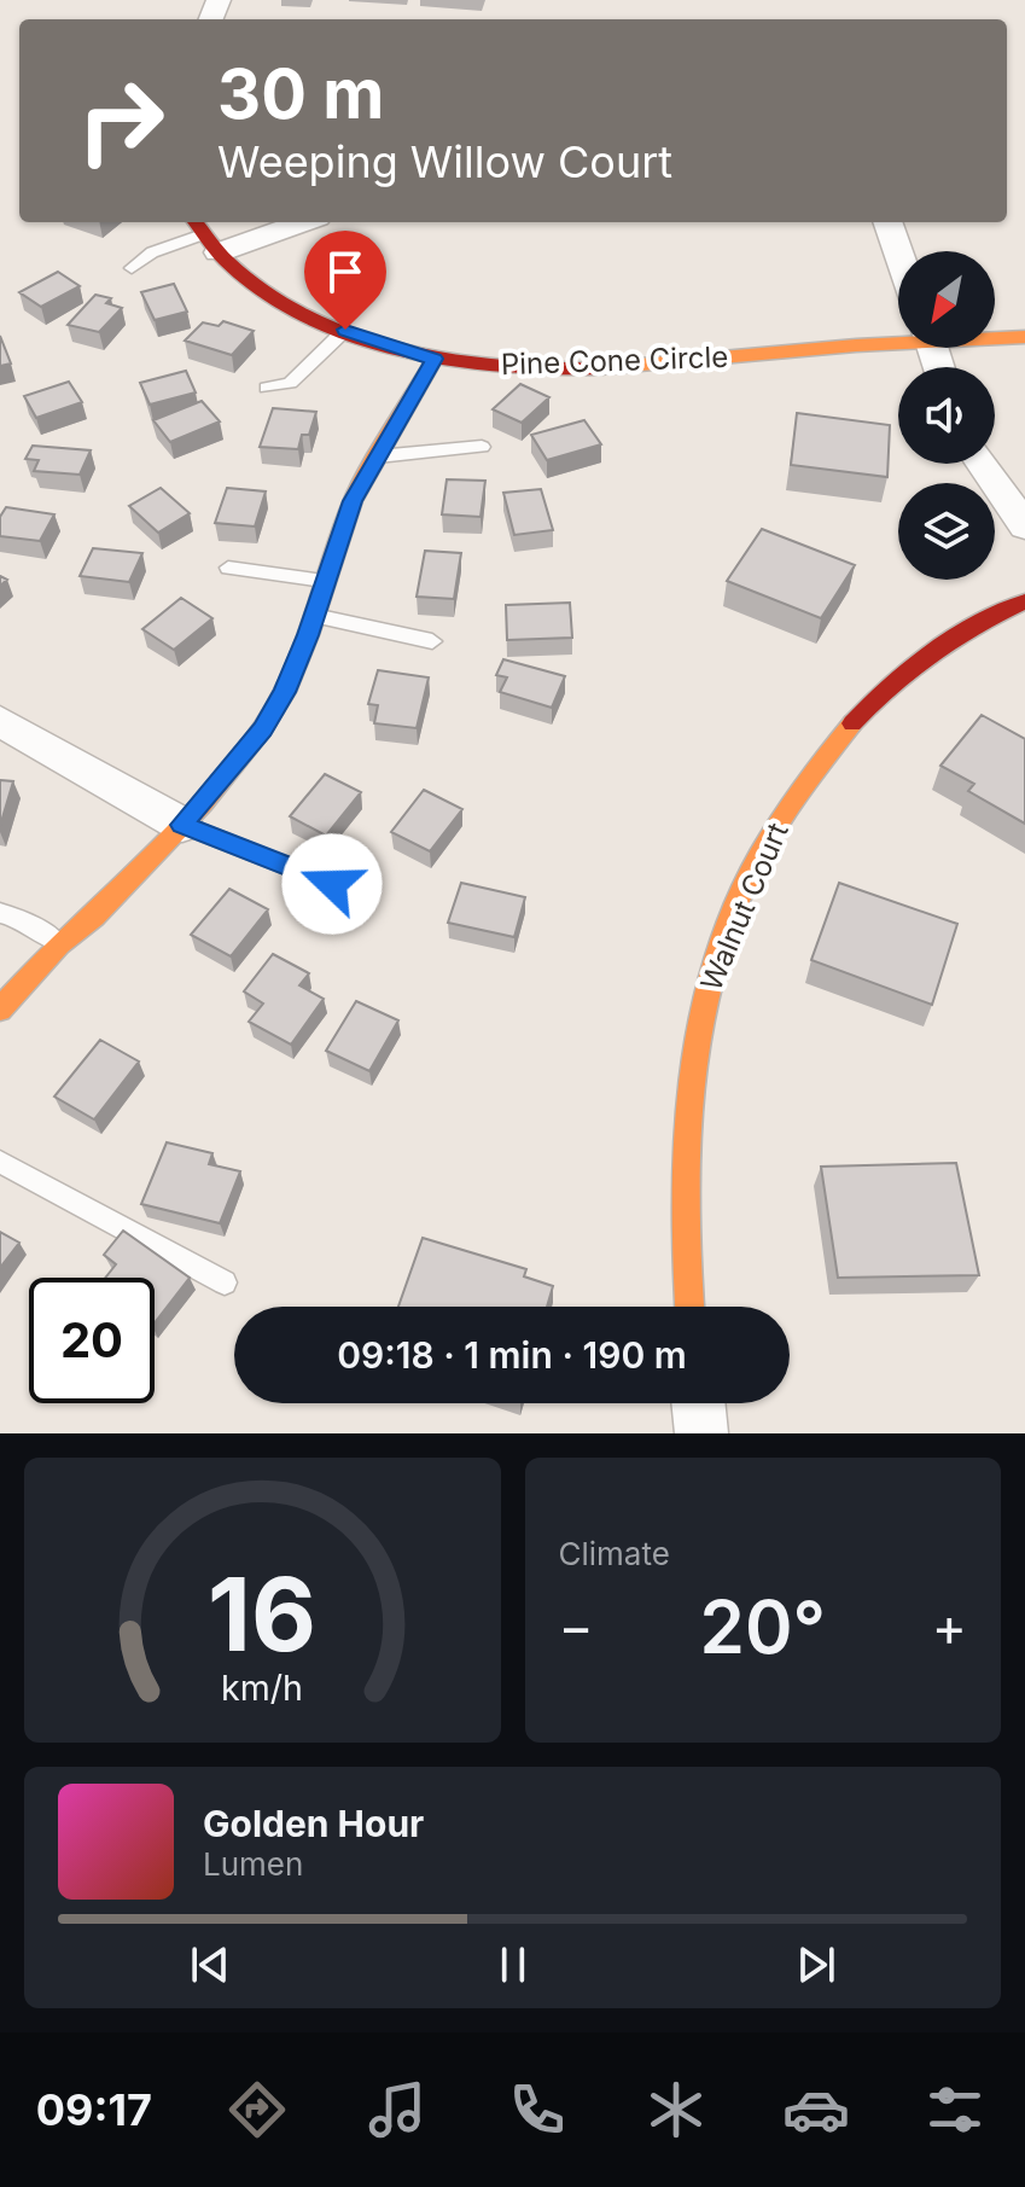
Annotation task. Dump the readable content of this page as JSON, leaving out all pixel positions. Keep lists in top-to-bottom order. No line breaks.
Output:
{"streets":{"street":["Pine Cone Circle","Walnut Court"]},"north":"bottom left","page":{"turn":["30 m","Weeping Willow Court"],"limit":"20","trip":"09:18 · 1 min · 190 m","tile":"Climate","heat":["−","20°","+"],"song":["Golden Hour","Lumen"],"tabs":"09:17","gauge":["16","km/h"]}}
